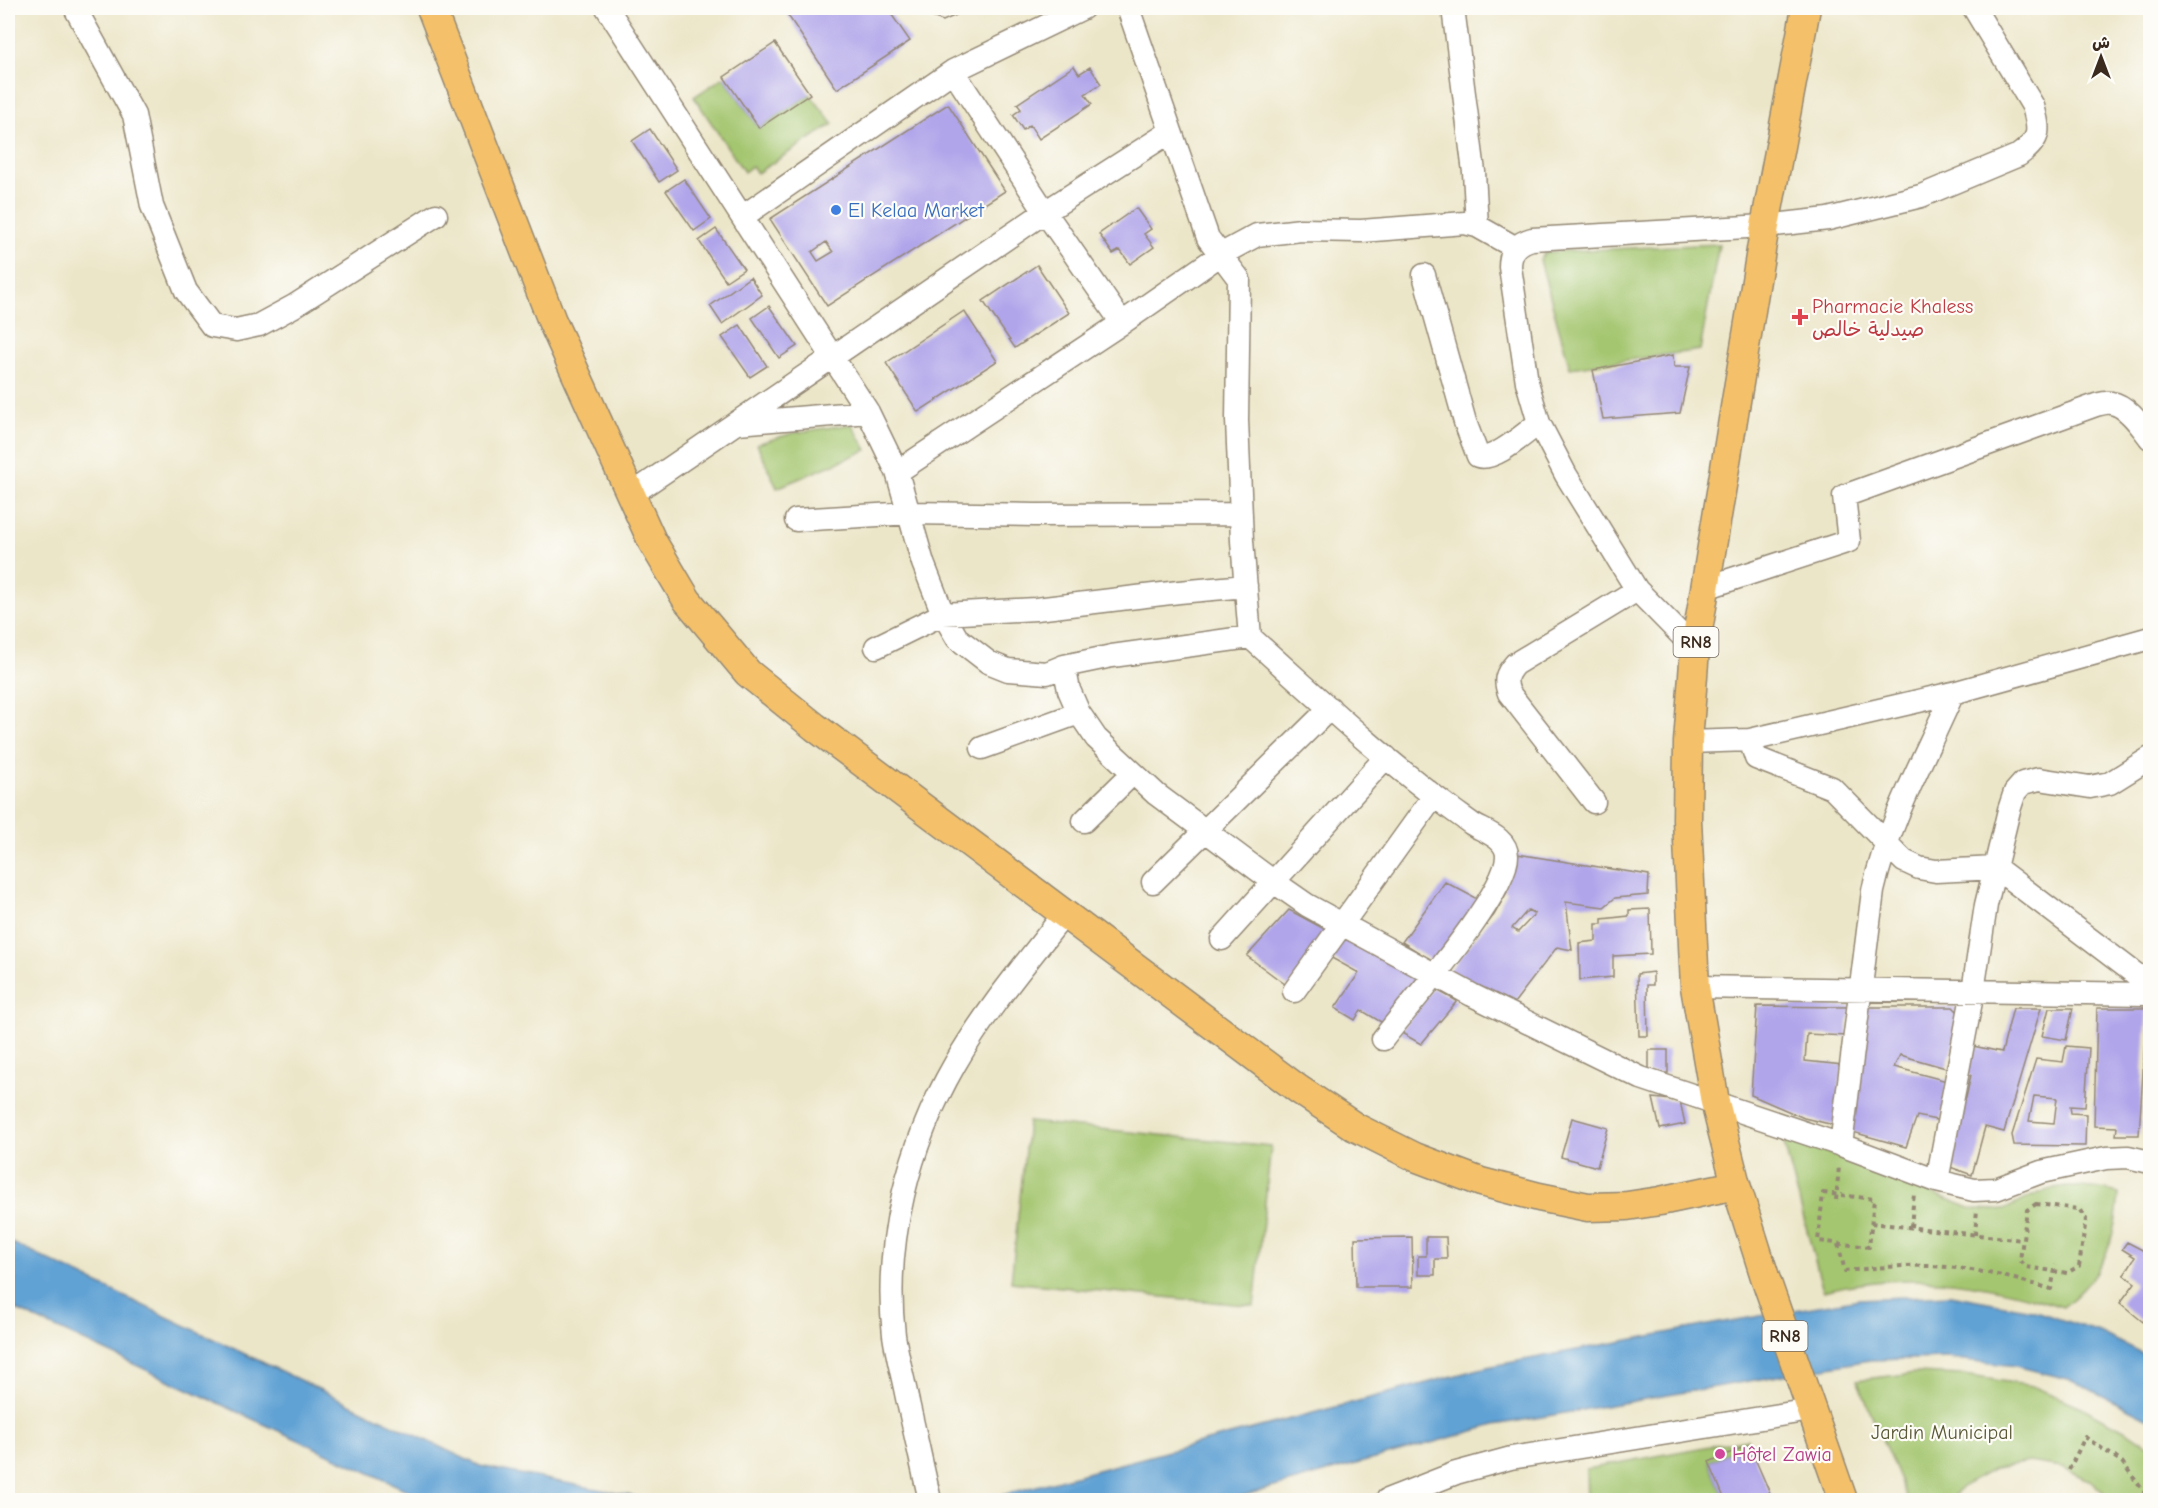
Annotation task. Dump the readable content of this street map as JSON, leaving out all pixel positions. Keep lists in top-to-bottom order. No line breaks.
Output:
{"streets":{"main road":["RN8"]},"parks":["Jardin Municipal"],"places":{"other":["El Kelaa Market","Hôtel Zawia"],"health":["Pharmacie Khaless صيدلية خالص"]},"north":"top"}
